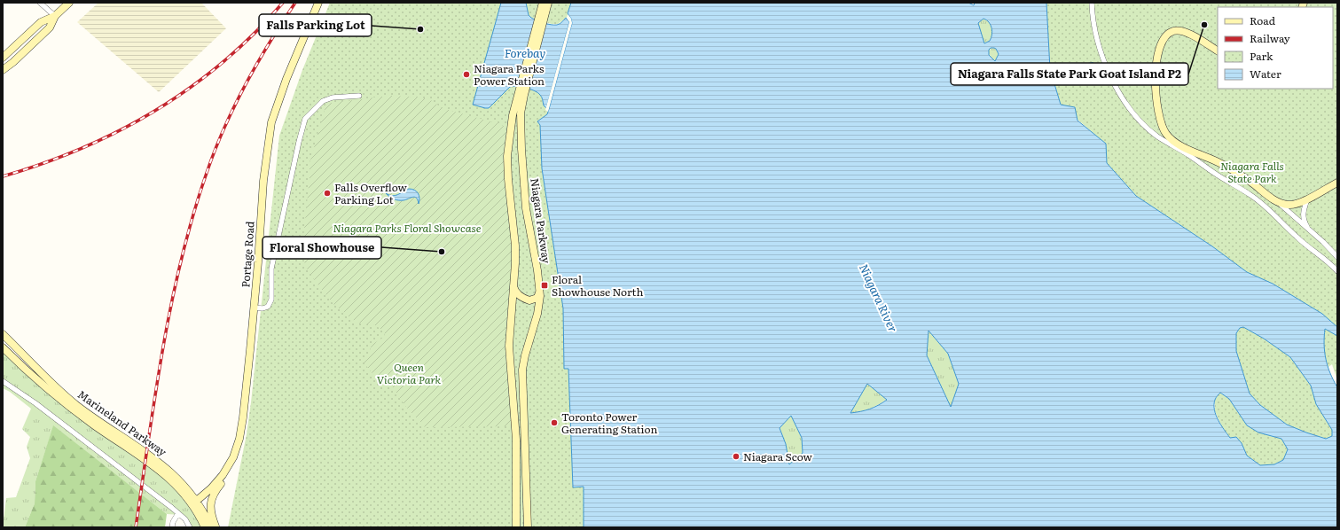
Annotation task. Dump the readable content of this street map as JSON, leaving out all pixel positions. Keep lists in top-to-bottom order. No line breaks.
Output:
{"streets":{"main road":["Niagara Parkway","Portage Road","Marineland Parkway"]},"crossings":[["Portage Road","Marineland Parkway"]],"water":["Forebay","Niagara River"],"parks":["Niagara Falls State Park","Niagara Parks Floral Showcase","Queen Victoria Park"],"places":{"other":["Niagara Falls State Park Goat Island P2","Falls Parking Lot","Niagara Parks Power Station","Falls Overflow Parking Lot","Floral Showhouse","Toronto Power Generating Station","Niagara Scow"],"transit":["Floral Showhouse North"]},"legend":["Road","Railway","Park","Water"]}
